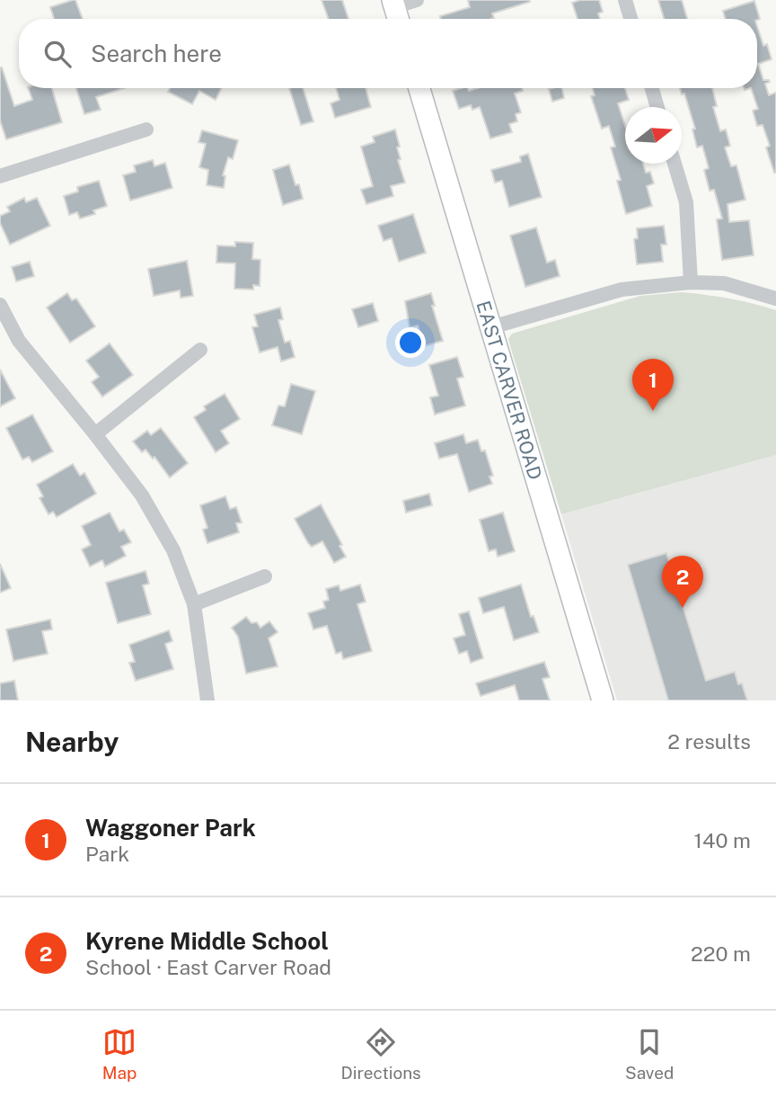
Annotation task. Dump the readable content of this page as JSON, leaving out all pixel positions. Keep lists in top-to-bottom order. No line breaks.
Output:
{"streets":{"street":["EAST CARVER ROAD"]},"north":"right","page":{"search":"Search here","pins":["1","2"],"heading":["Nearby","2 results"],"list":[{"mark":"1","name":"Waggoner Park","note":"Park","value":"140 m"},{"mark":"2","name":"Kyrene Middle School","note":"School · East Carver Road","value":"220 m"}],"nav":["Map","Directions","Saved"]}}
